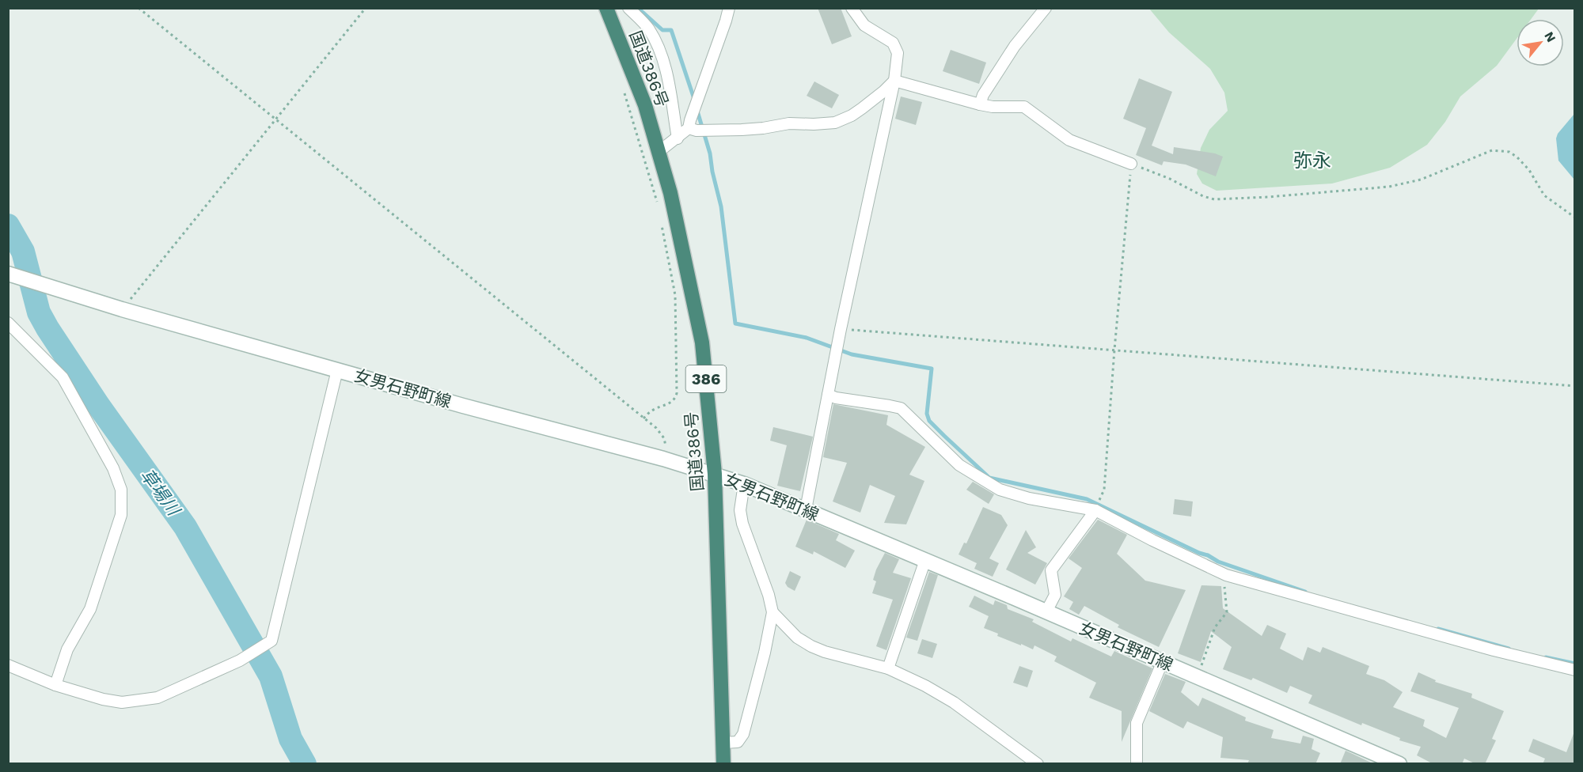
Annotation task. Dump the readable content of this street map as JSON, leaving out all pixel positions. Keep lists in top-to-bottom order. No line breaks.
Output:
{"streets":{"highway":["国道386号","386"],"main road":["女男石野町線"]},"crossings":[["国道386号","女男石野町線"]],"districts":["弥永"],"water":["草場川"],"north":"top right"}
